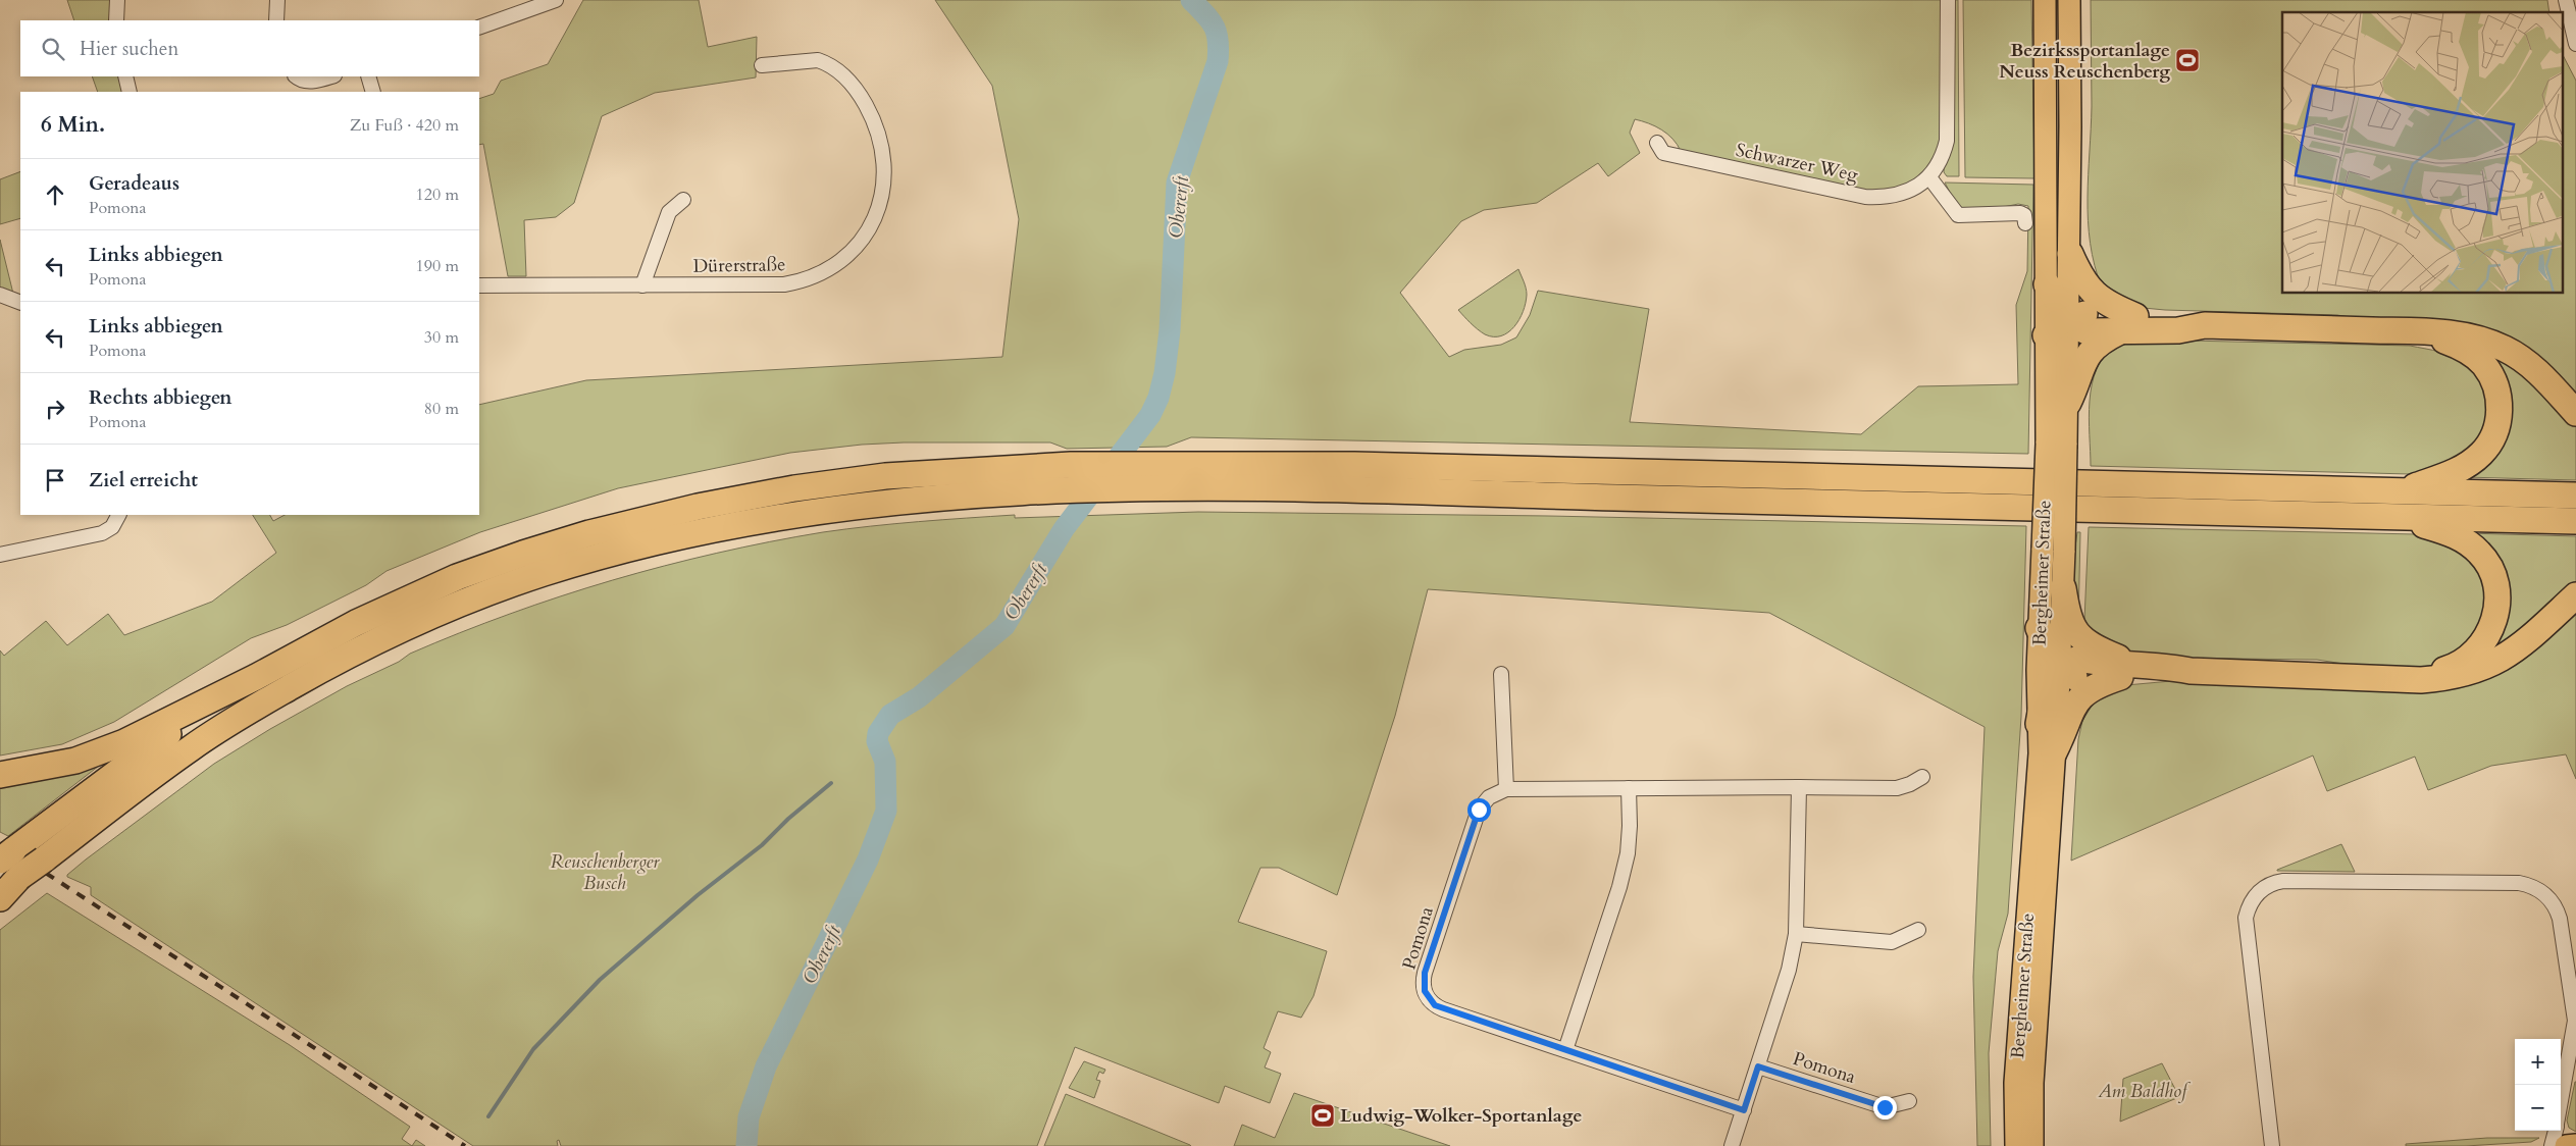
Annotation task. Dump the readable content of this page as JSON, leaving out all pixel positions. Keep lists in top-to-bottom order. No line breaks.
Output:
{"streets":{"main road":["Bergheimer Straße"],"street":["Schwarzer Weg","Dürerstraße","Pomona"]},"water":["Obererft"],"parks":["Reuschenberger Busch","Am Baldhof"],"places":{"sports":["Bezirkssportanlage Neuss Reuschenberg","Ludwig-Wolker-Sportanlage"]},"page":{"search":"Hier suchen","heading":["6 Min.","Zu Fuß · 420 m"],"list":[["Geradeaus","Pomona","120 m"],["Links abbiegen","Pomona","190 m"],["Links abbiegen","Pomona","30 m"],["Rechts abbiegen","Pomona","80 m"],"Ziel erreicht"],"map_buttons":["+","−"]}}
